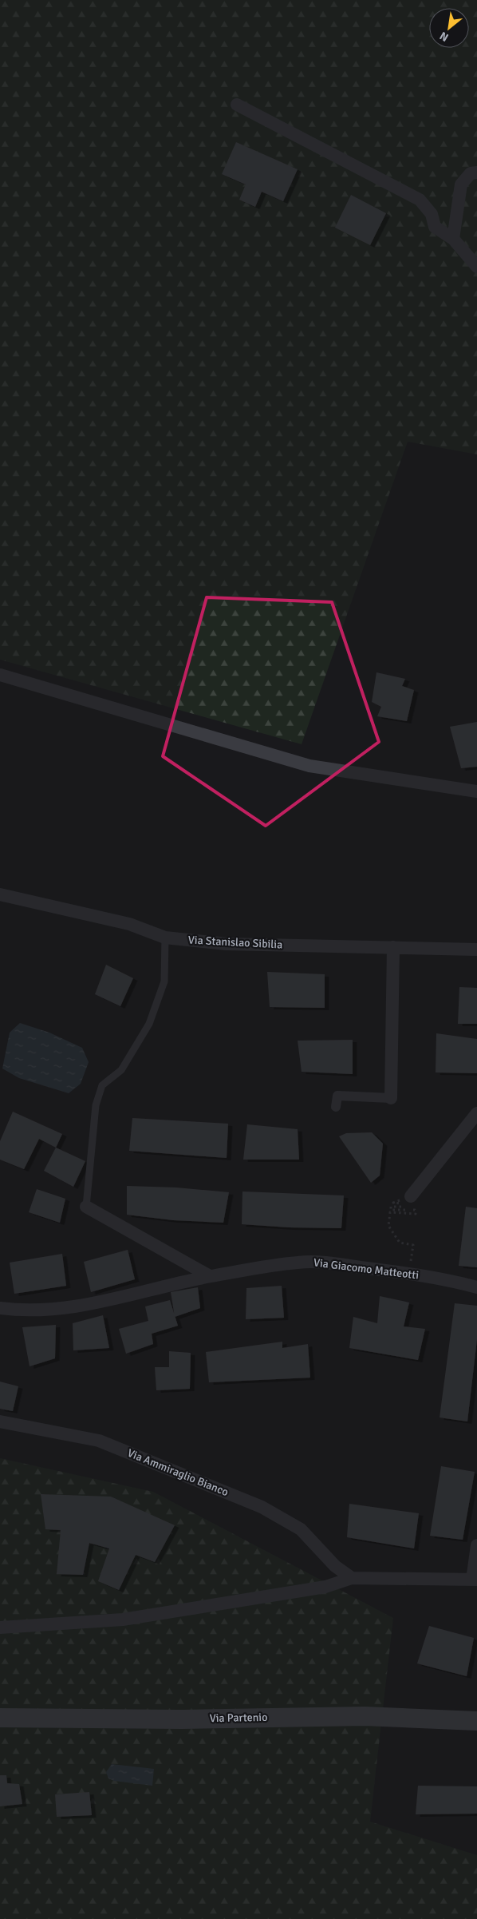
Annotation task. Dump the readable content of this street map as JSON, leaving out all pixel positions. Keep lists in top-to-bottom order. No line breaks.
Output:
{"streets":{"main road":["Via Partenio"],"street":["Via Stanislao Sibilia","Via Giacomo Matteotti","Via Ammiraglio Bianco"]},"north":"bottom left"}
